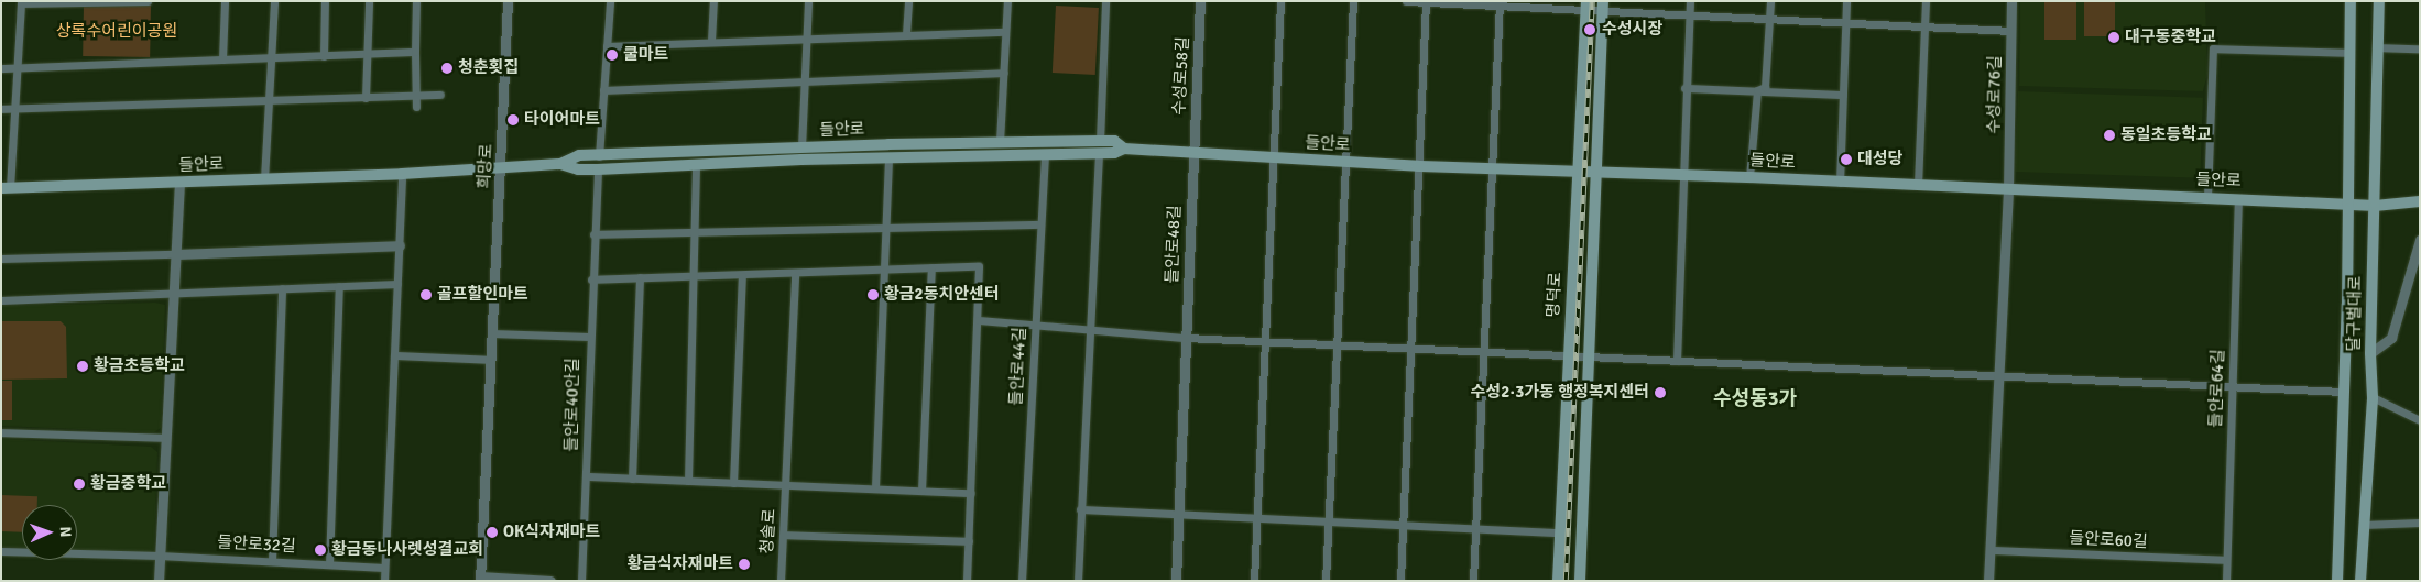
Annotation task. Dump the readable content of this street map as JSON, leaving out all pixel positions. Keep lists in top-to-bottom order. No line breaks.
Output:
{"streets":{"main road":["들안로","명덕로","달구벌대로"],"street":["수성로58길","수성로76길","희망로","들안로48길","들안로44길","들안로64길","들안로40안길","청솔로","들안로60길","들안로32길"]},"crossings":[["수성로58길","들안로"],["수성로58길","들안로48길"],["수성로76길","들안로"],["들안로","희망로"],["들안로","들안로48길"],["들안로","명덕로"],["들안로","달구벌대로"],["들안로","들안로44길"],["들안로","들안로64길"],["들안로64길","들안로60길"]],"districts":["수성동3가"],"parks":["상록수어린이공원"],"places":["수성시장","대구동중학교","쿨마트","청춘횟집","타이어마트","동일초등학교","대성당","골프할인마트","황금2동치안센터","황금초등학교","수성2·3가동 행정복지센터","황금중학교","OK식자재마트","황금동나사렛성결교회","황금식자재마트"],"north":"right"}
